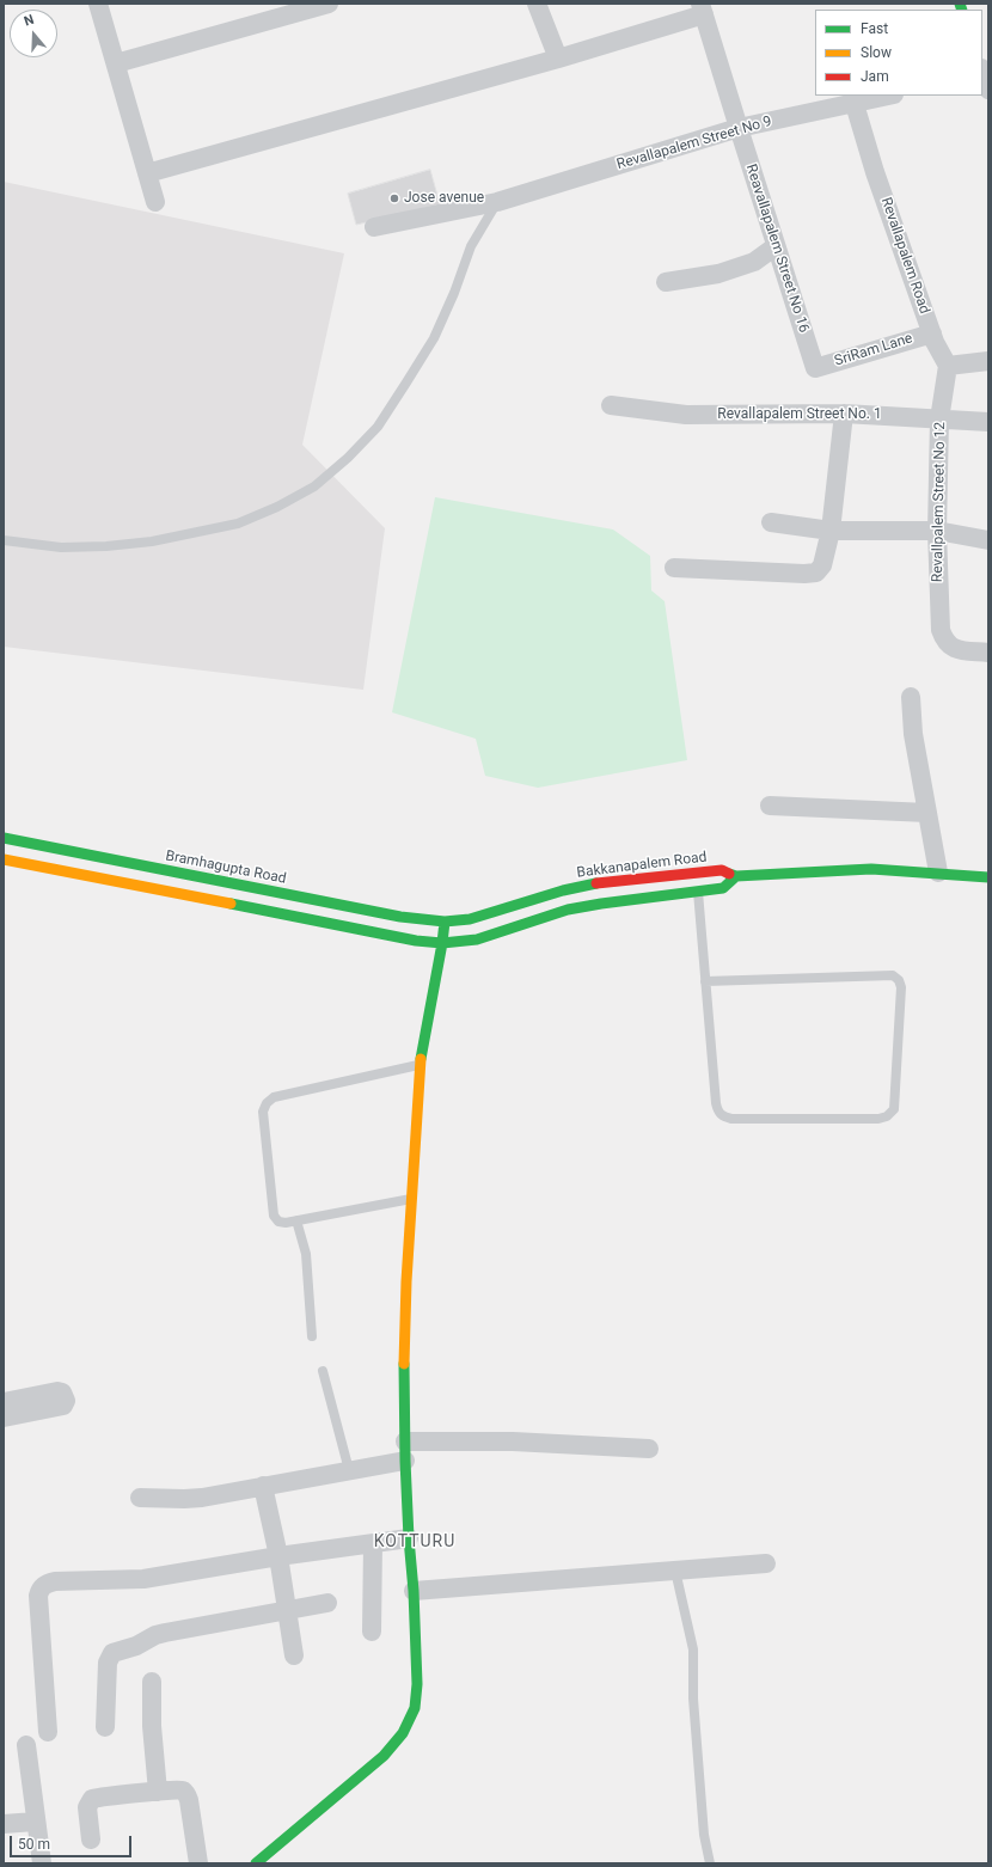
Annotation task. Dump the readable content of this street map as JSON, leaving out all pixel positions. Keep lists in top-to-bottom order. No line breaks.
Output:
{"streets":{"street":["Revallapalem Street No 9","Reavallapalem Street No 16","Revallapalem Road","SriRam Lane","Revallapalem Street No. 1","Revallpalem Street No 12","Bakkanapalem Road","Bramhagupta Road"]},"crossings":[["Revallapalem Street No 9","Reavallapalem Street No 16"],["Revallapalem Street No 9","Revallapalem Road"],["Reavallapalem Street No 16","SriRam Lane"],["Revallapalem Road","SriRam Lane"],["Revallapalem Road","Revallpalem Street No 12"],["Revallapalem Street No. 1","Revallpalem Street No 12"],["Bakkanapalem Road","Bramhagupta Road"]],"districts":["KOTTURU"],"places":["Jose avenue"],"legend":["Fast","Slow","Jam"],"scale_bar":"50 m","north":"top"}
